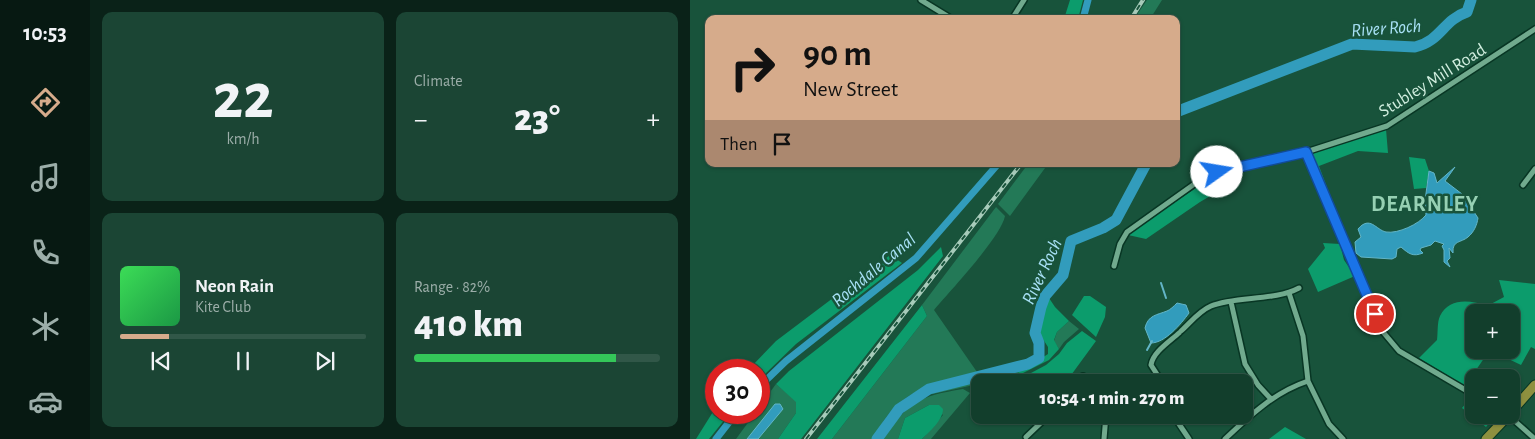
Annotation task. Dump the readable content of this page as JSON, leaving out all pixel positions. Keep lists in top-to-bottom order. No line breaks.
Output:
{"streets":{"street":["Stubley Mill Road"]},"districts":["DEARNLEY"],"water":["River Roch","Rochdale Canal"],"page":{"tabs":"10:53","tile":[["22","km/h"],"Climate",["Range · 82%","410 km"]],"turn":["90 m","New Street"],"heat":["−","23°","+"],"then":"Then","song":["Neon Rain","Kite Club"],"map_buttons":["+","−"],"limit":"30","trip":"10:54 · 1 min · 270 m"}}
